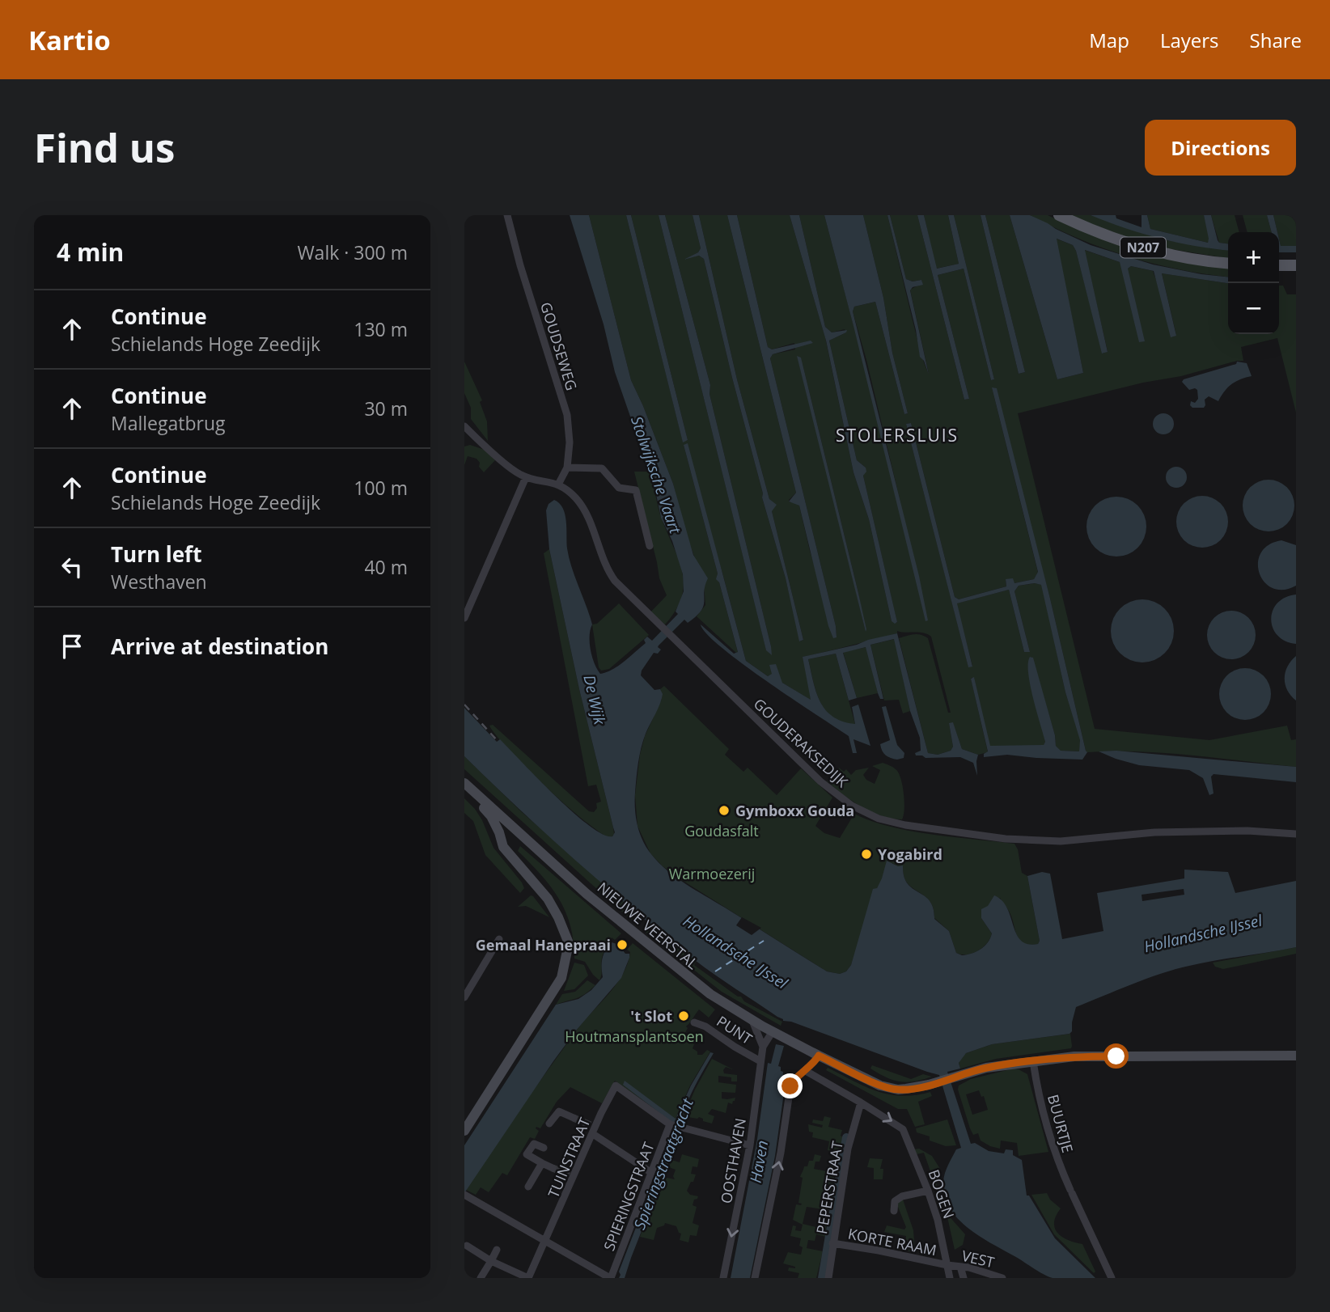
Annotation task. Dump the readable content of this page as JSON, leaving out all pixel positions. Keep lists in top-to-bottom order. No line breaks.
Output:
{"streets":{"main road":["N207","NIEUWE VEERSTAL"],"street":["GOUDSEWEG","GOUDERAKSEDIJK","PUNT","BUURTJE","TUINSTRAAT","OOSTHAVEN","PEPERSTRAAT","BOGEN","SPIERINGSTRAAT","KORTE RAAM","VEST"]},"crossings":[["GOUDSEWEG","GOUDERAKSEDIJK"],["NIEUWE VEERSTAL","BUURTJE"],["NIEUWE VEERSTAL","OOSTHAVEN"],["PUNT","OOSTHAVEN"],["TUINSTRAAT","SPIERINGSTRAAT"],["PEPERSTRAAT","BOGEN"],["PEPERSTRAAT","KORTE RAAM"],["BOGEN","KORTE RAAM"],["BOGEN","VEST"],["KORTE RAAM","VEST"]],"one_way":["BOGEN"],"districts":["STOLERSLUIS"],"water":["Stolwijksche Vaart","De Wijk","Hollandsche IJssel","Haven","Spieringstraatgracht"],"parks":["Goudasfalt","Warmoezerij","Houtmansplantsoen"],"places":["Gymboxx Gouda","Yogabird","Gemaal Hanepraai","'t Slot"],"page":{"header":"Kartio","nav":["Map","Layers","Share"],"buttons":"Directions","title":"Find us","heading":["4 min","Walk · 300 m"],"map_buttons":["+","−"],"list":[["Continue","Schielands Hoge Zeedijk","130 m"],["Continue","Mallegatbrug","30 m"],["Continue","Schielands Hoge Zeedijk","100 m"],["Turn left","Westhaven","40 m"],"Arrive at destination"]}}
